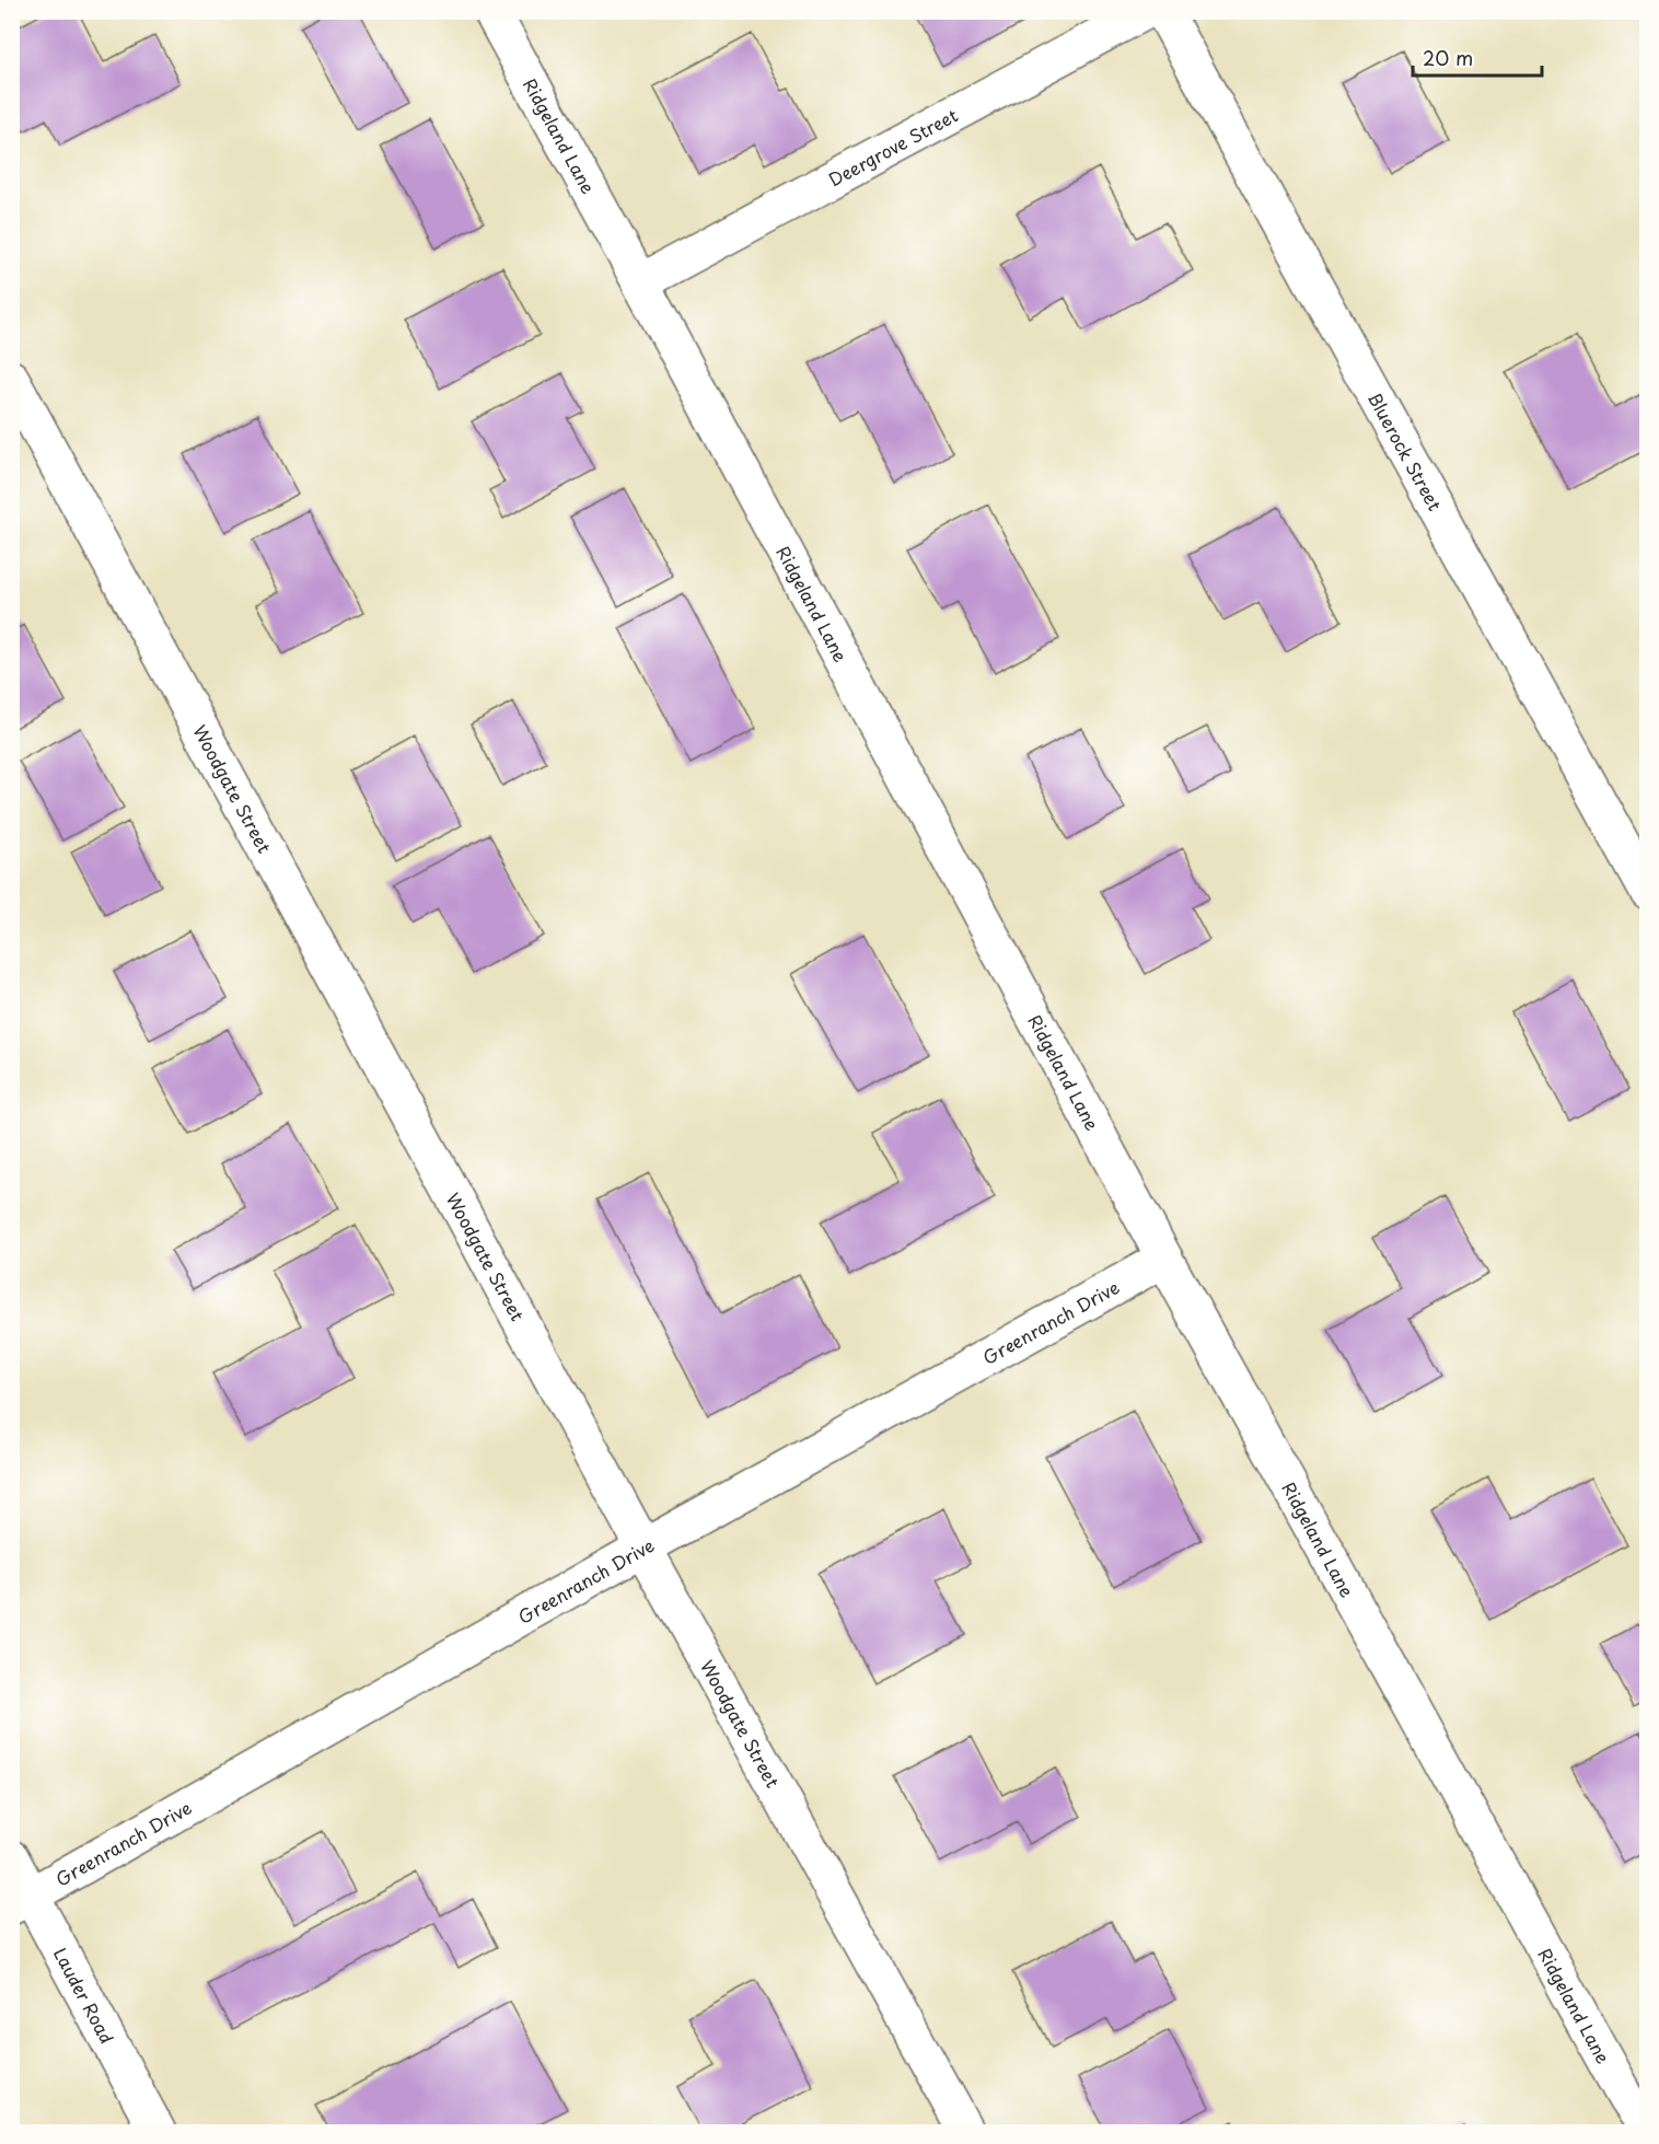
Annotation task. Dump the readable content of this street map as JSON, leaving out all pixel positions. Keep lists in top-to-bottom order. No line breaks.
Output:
{"streets":{"street":["Ridgeland Lane","Deergrove Street","Bluerock Street","Woodgate Street","Greenranch Drive","Lauder Road"]},"crossings":[["Ridgeland Lane","Deergrove Street"],["Ridgeland Lane","Greenranch Drive"],["Woodgate Street","Greenranch Drive"],["Greenranch Drive","Lauder Road"]],"scale_bar":"20 m"}
